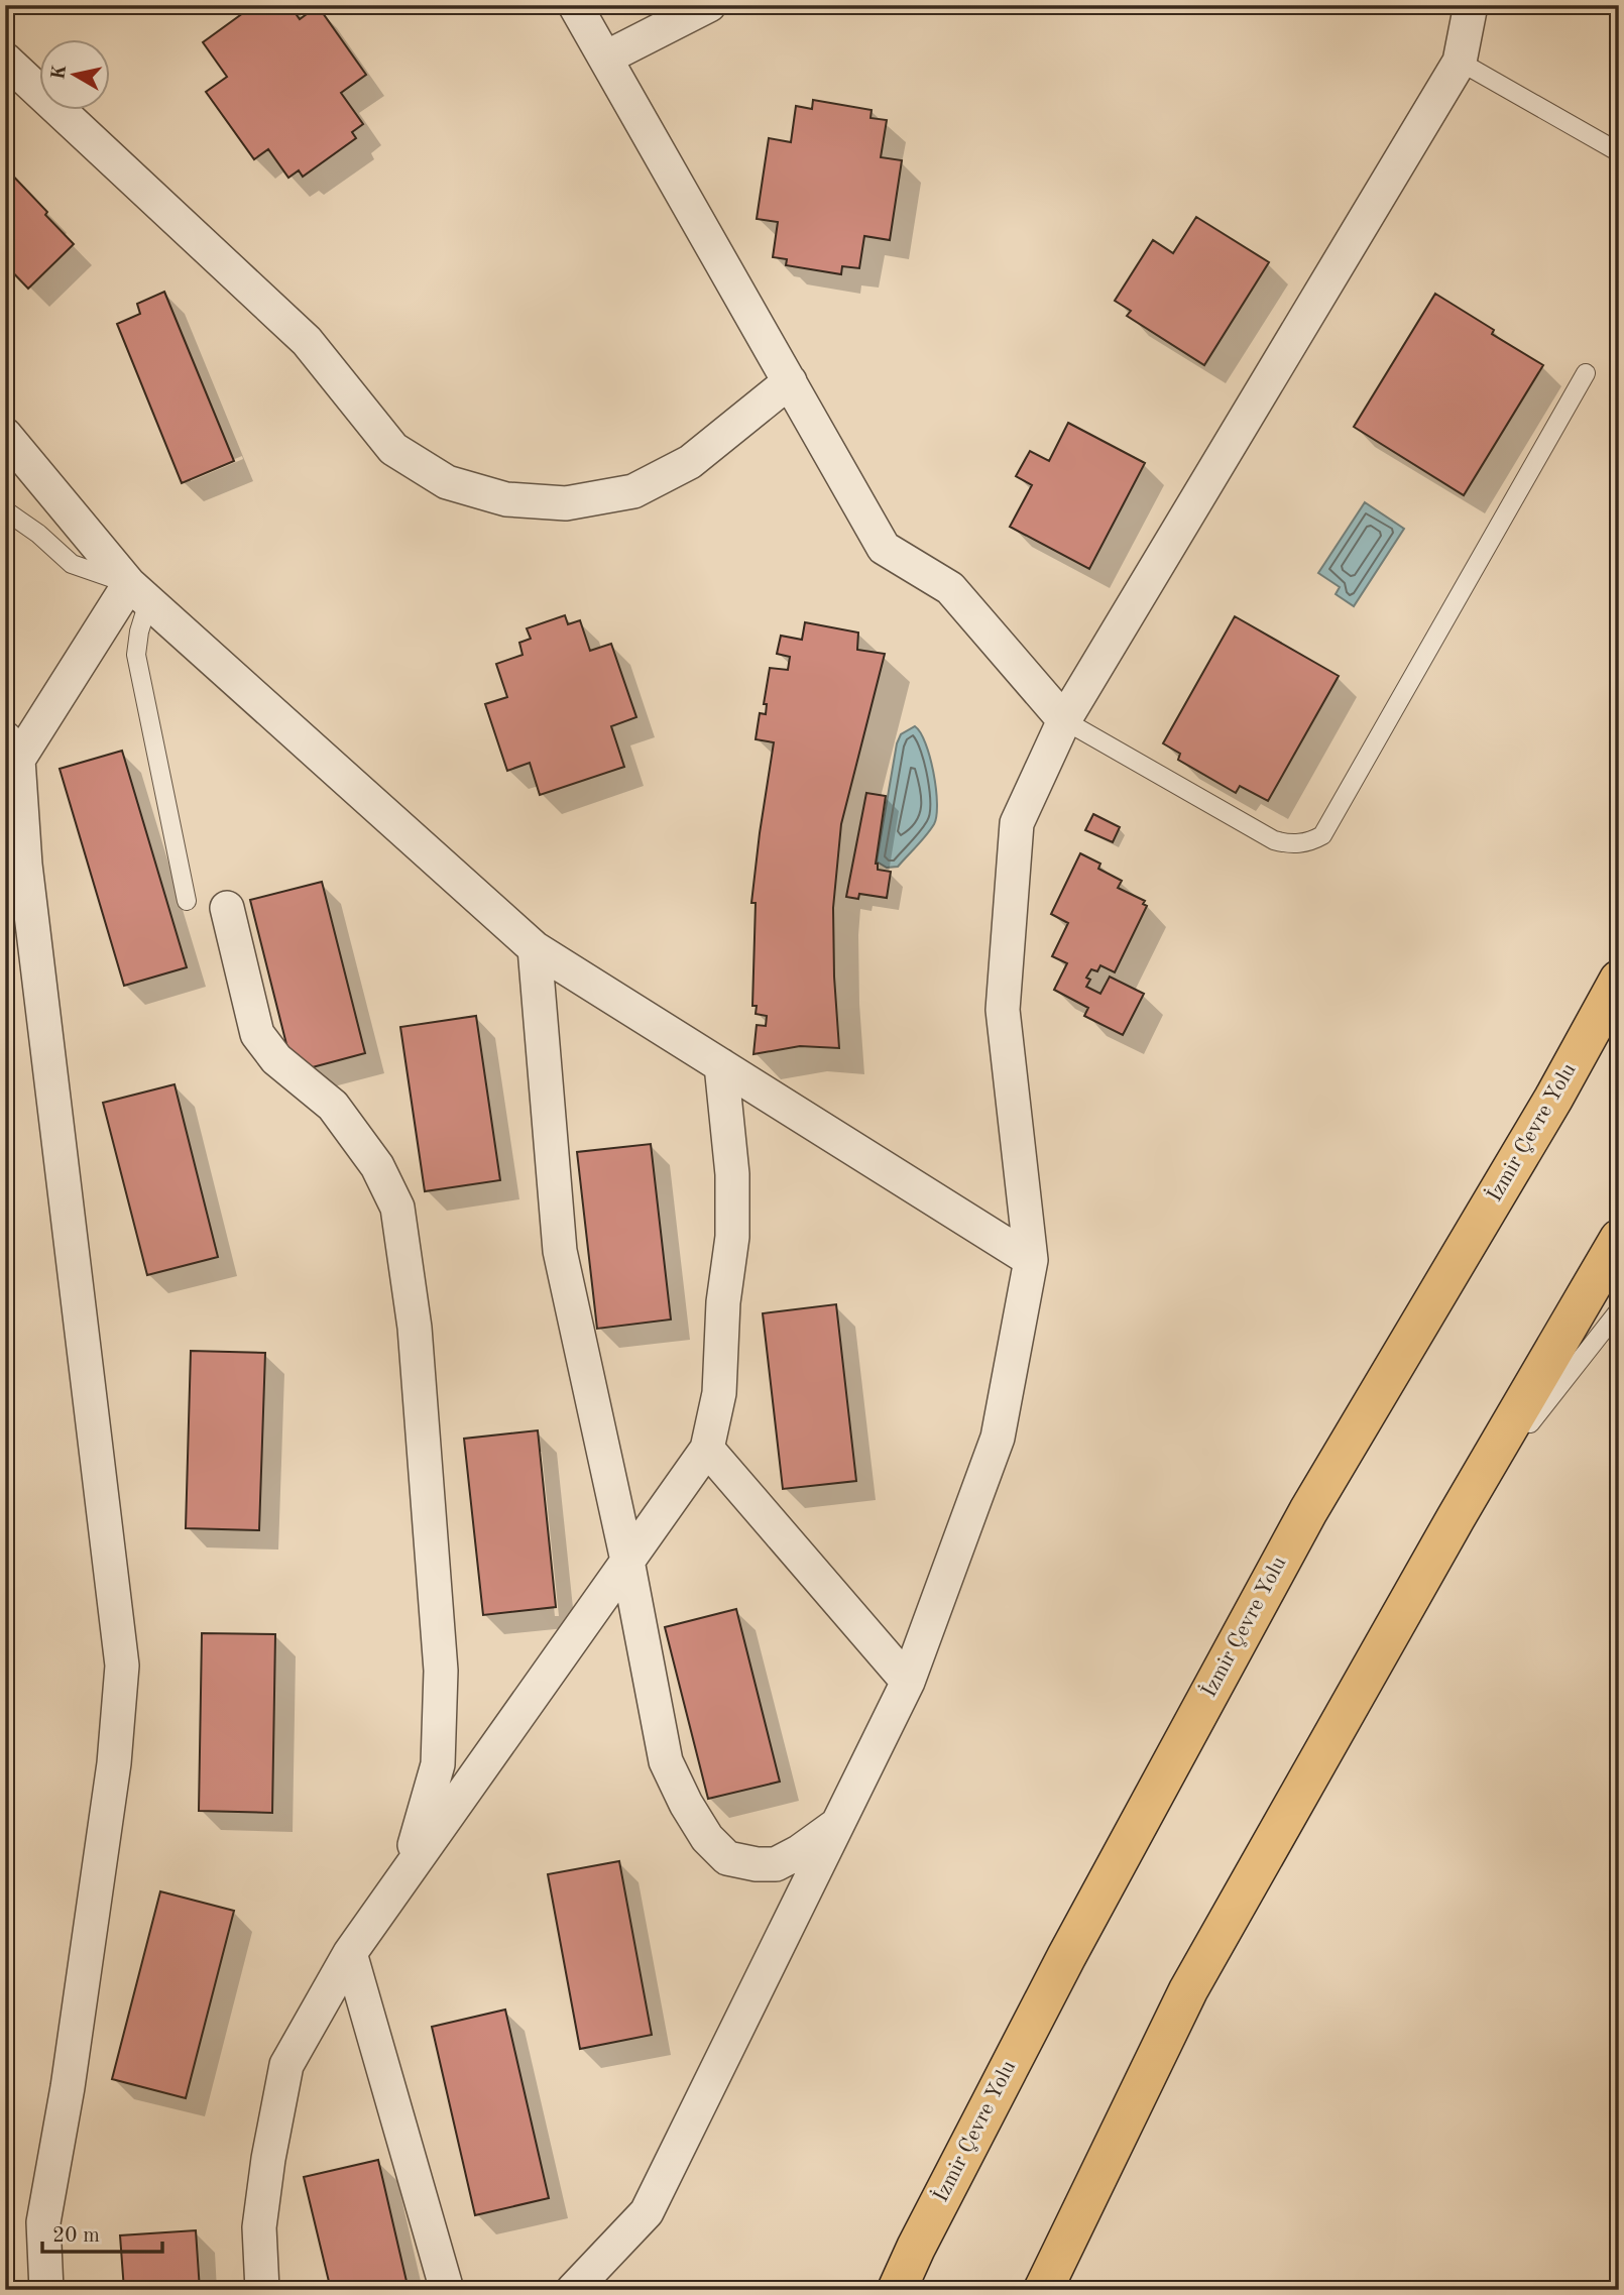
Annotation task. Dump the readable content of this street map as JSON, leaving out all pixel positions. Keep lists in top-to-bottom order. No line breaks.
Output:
{"streets":{"highway":["İzmir Çevre Yolu"]},"scale_bar":"20 m","north":"left"}
